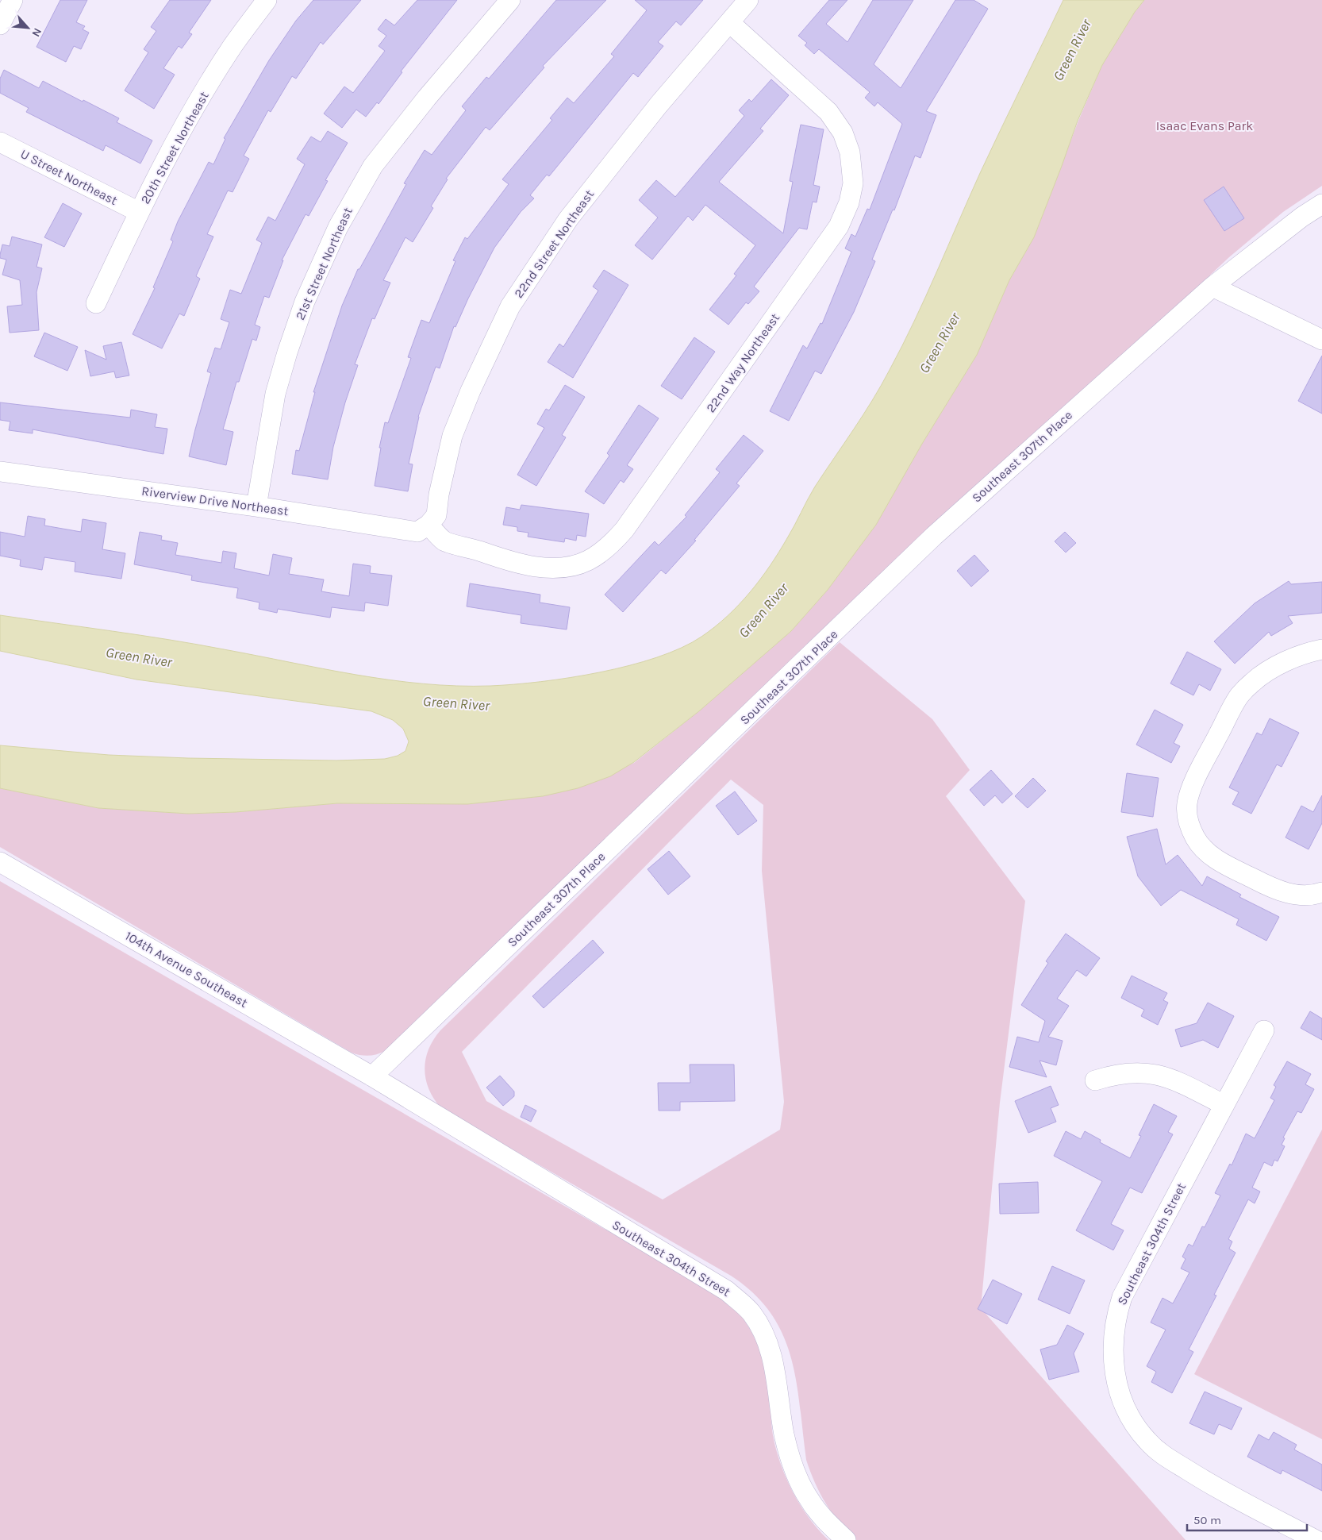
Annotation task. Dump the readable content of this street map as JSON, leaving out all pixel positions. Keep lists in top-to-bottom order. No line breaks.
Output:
{"streets":{"street":["20th Street Northeast","U Street Northeast","22nd Street Northeast","21st Street Northeast","22nd Way Northeast","Southeast 307th Place","Riverview Drive Northeast","104th Avenue Southeast","Southeast 304th Street"]},"crossings":[["20th Street Northeast","U Street Northeast"],["22nd Street Northeast","22nd Way Northeast"],["22nd Street Northeast","Riverview Drive Northeast"],["21st Street Northeast","Riverview Drive Northeast"],["22nd Way Northeast","Riverview Drive Northeast"],["Southeast 307th Place","104th Avenue Southeast"],["Southeast 307th Place","Southeast 304th Street"],["104th Avenue Southeast","Southeast 304th Street"]],"water":["Green River"],"parks":["Isaac Evans Park"],"scale_bar":"50 m","north":"bottom right"}
